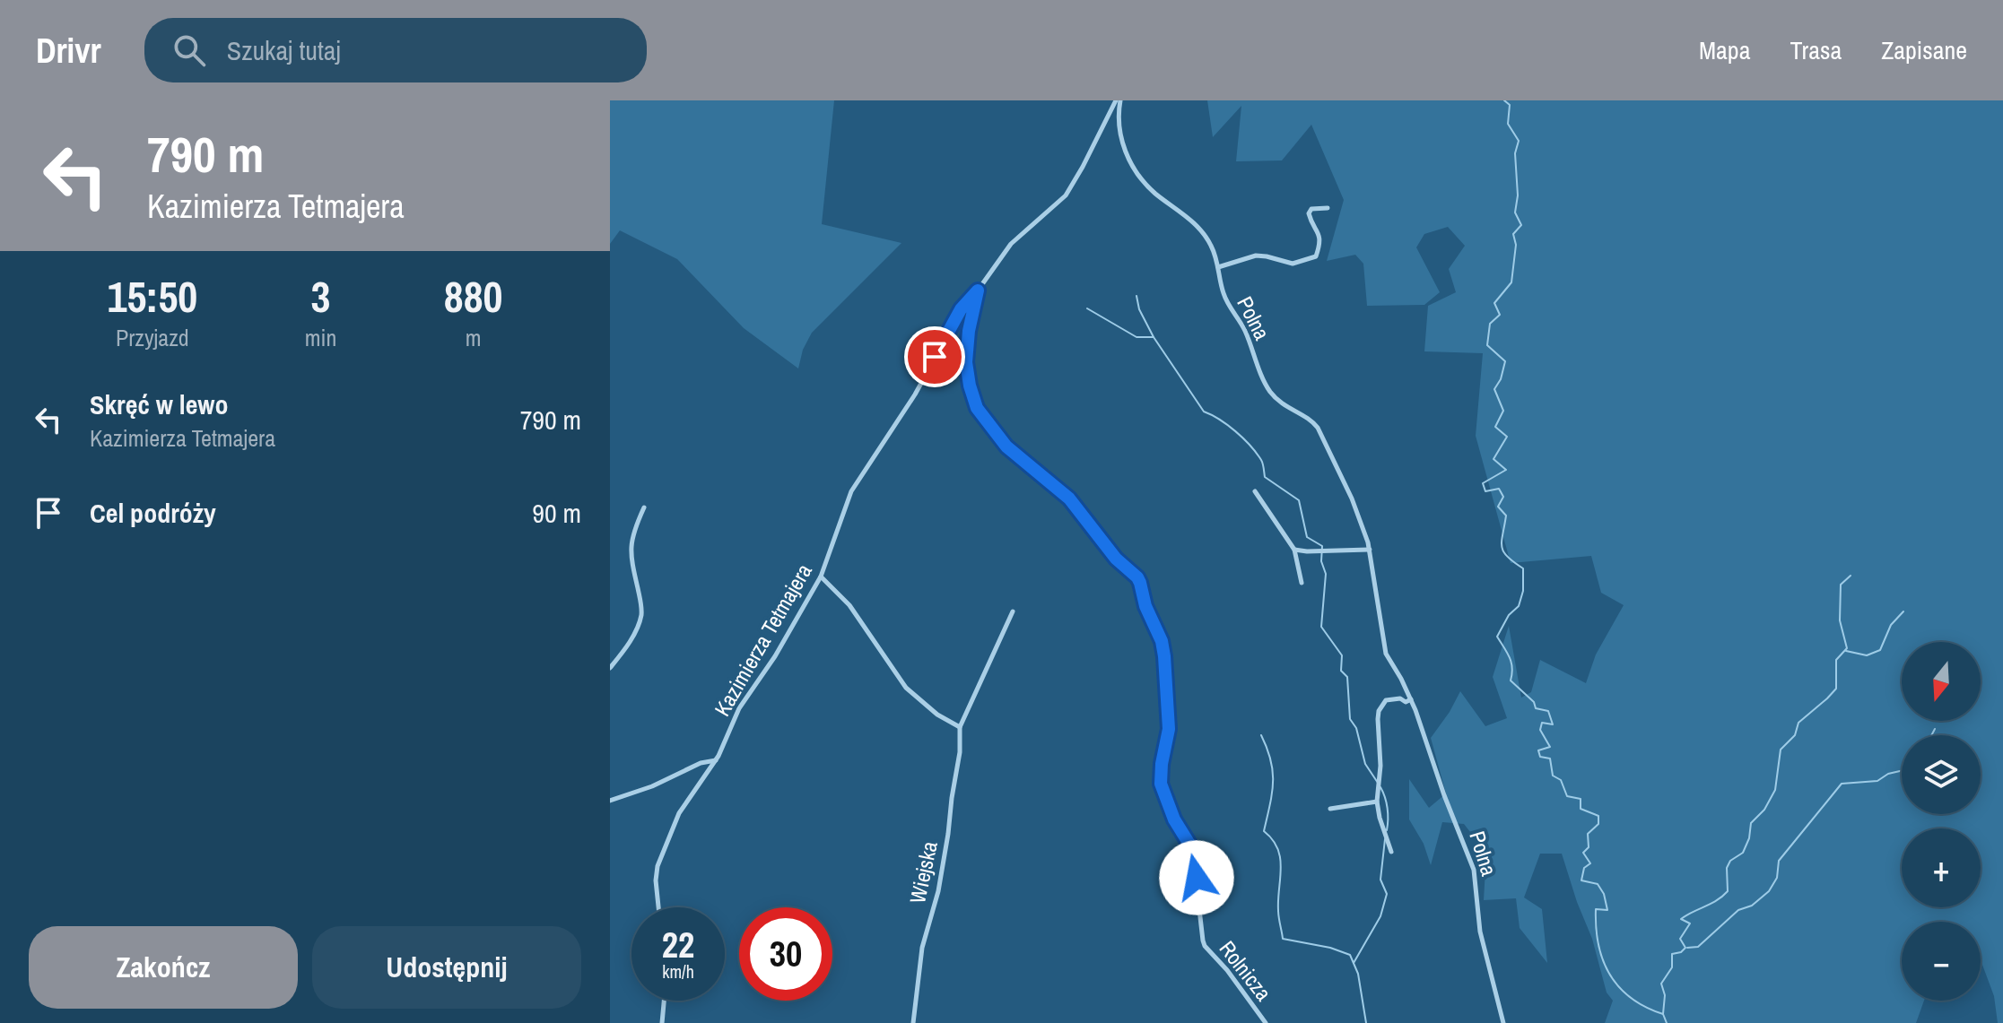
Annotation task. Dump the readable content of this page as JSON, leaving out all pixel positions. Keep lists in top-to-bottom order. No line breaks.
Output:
{"streets":{"street":["Polna","Kazimierza Tetmajera","Wiejska","Rolnicza"]},"crossings":[["Polna","Kazimierza Tetmajera"],["Kazimierza Tetmajera","Rolnicza"]],"north":"bottom","page":{"header":"Drivr","search":"Szukaj tutaj","nav":["Mapa","Trasa","Zapisane"],"turn":["790 m","Kazimierza Tetmajera"],"eta":["15:50","Przyjazd","3","min","880","m"],"list":[{"name":"Skręć w lewo","note":"Kazimierza Tetmajera","value":"790 m"},{"name":"Cel podróży","value":"90 m"}],"map_buttons":["+","−"],"speed":"22 km/h","limit":"30","buttons":["Zakończ","Udostępnij"]}}
